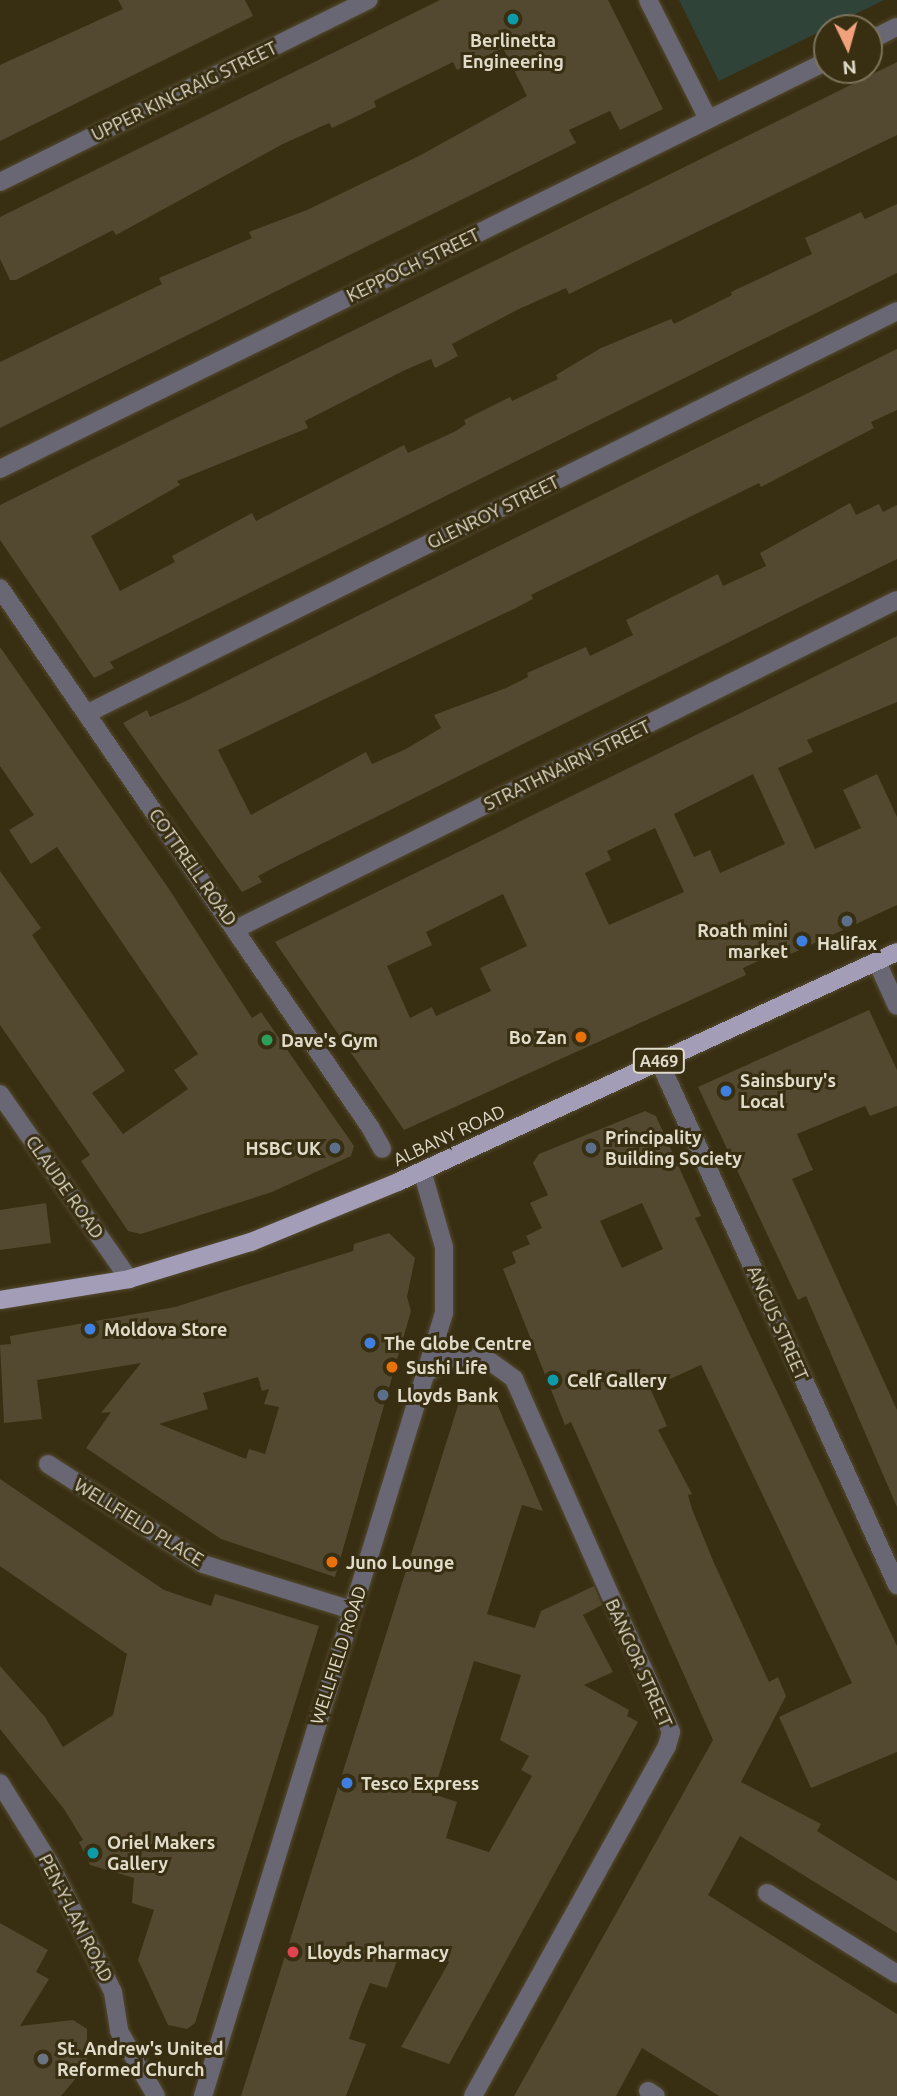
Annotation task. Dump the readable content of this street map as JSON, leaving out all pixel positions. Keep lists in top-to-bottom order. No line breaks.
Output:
{"streets":{"main road":["A469","ALBANY ROAD"],"street":["UPPER KINCRAIG STREET","KEPPOCH STREET","GLENROY STREET","STRATHNAIRN STREET","COTTRELL ROAD","CLAUDE ROAD","ANGUS STREET","WELLFIELD PLACE","WELLFIELD ROAD","BANGOR STREET","PEN-Y-LAN ROAD"]},"crossings":[["GLENROY STREET","COTTRELL ROAD"],["STRATHNAIRN STREET","COTTRELL ROAD"],["ALBANY ROAD","CLAUDE ROAD"],["ALBANY ROAD","ANGUS STREET"],["ALBANY ROAD","WELLFIELD ROAD"],["WELLFIELD PLACE","WELLFIELD ROAD"],["WELLFIELD ROAD","BANGOR STREET"]],"places":["Berlinetta Engineering","Halifax","Roath mini market","Bo Zan","Dave's Gym","Sainsbury's Local","HSBC UK","Principality Building Society","Moldova Store","The Globe Centre","Sushi Life","Celf Gallery","Lloyds Bank","Juno Lounge","Tesco Express","Oriel Makers Gallery","Lloyds Pharmacy","St. Andrew's United Reformed Church"],"north":"bottom"}
